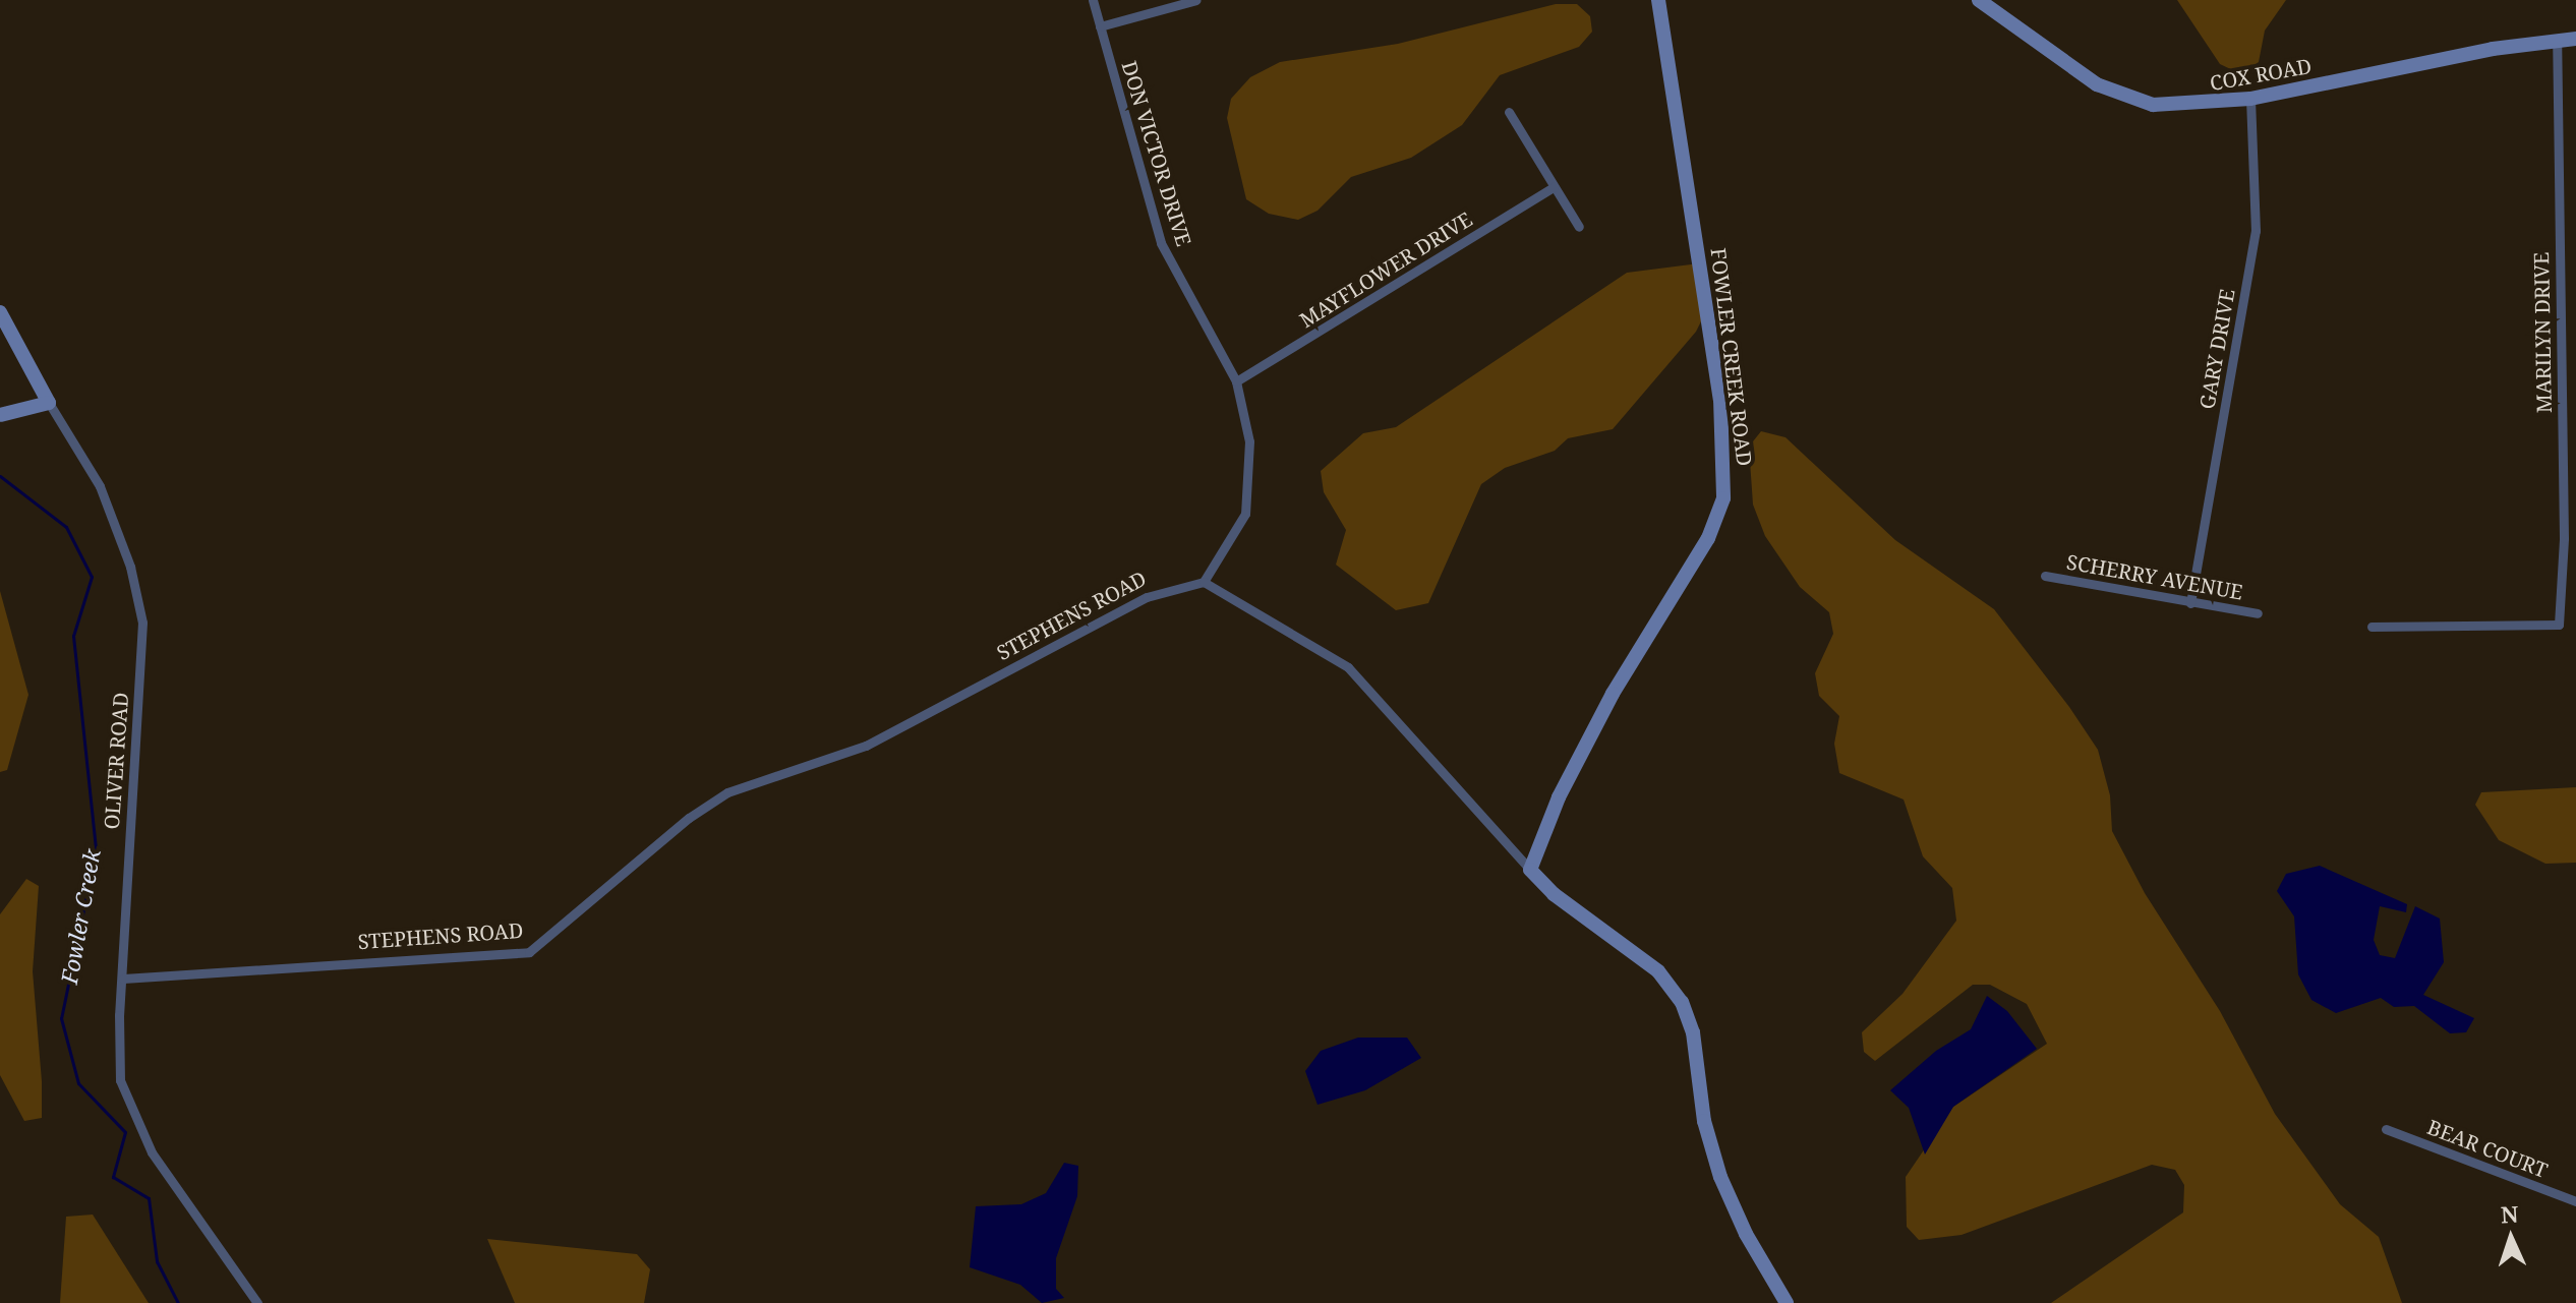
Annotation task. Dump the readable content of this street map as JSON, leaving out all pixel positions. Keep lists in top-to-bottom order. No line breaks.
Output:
{"streets":{"main road":["COX ROAD","FOWLER CREEK ROAD","OLIVER ROAD"],"street":["DON VICTOR DRIVE","MAYFLOWER DRIVE","MARILYN DRIVE","GARY DRIVE","SCHERRY AVENUE","STEPHENS ROAD","BEAR COURT"]},"crossings":[["COX ROAD","MARILYN DRIVE"],["COX ROAD","GARY DRIVE"],["DON VICTOR DRIVE","MAYFLOWER DRIVE"],["DON VICTOR DRIVE","STEPHENS ROAD"],["GARY DRIVE","SCHERRY AVENUE"],["STEPHENS ROAD","OLIVER ROAD"]],"water":["Fowler Creek"],"north":"top"}
